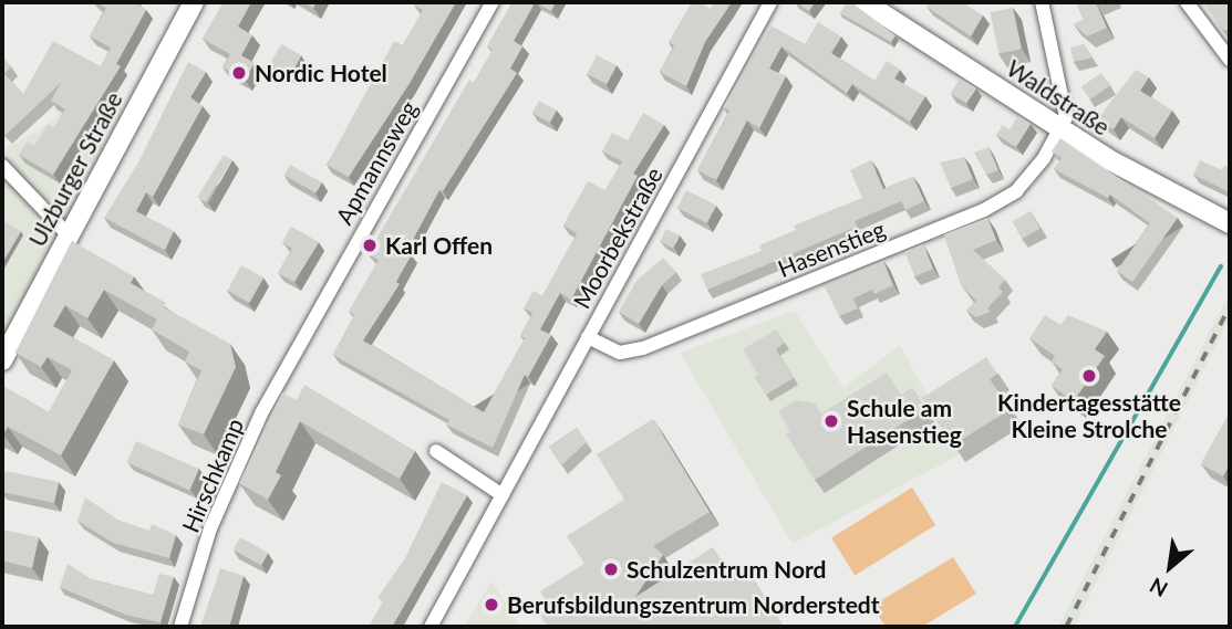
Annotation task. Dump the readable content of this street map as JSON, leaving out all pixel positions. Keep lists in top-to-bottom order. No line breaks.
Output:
{"streets":{"street":["Waldstraße","Apmannsweg","Ulzburger Straße","Moorbekstraße","Hasenstieg","Hirschkamp"]},"crossings":[["Waldstraße","Hasenstieg"],["Apmannsweg","Hirschkamp"],["Moorbekstraße","Hasenstieg"]],"places":["Nordic Hotel","Karl Offen","Kindertagesstätte Kleine Strolche","Schule am Hasenstieg","Schulzentrum Nord","Berufsbildungszentrum Norderstedt"],"north":"bottom left"}
